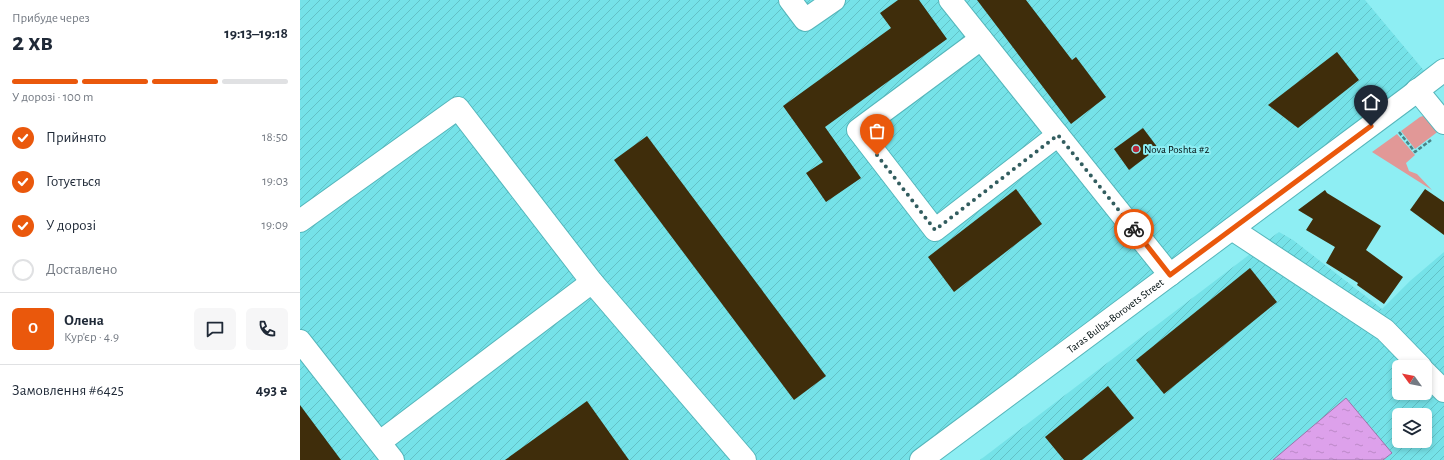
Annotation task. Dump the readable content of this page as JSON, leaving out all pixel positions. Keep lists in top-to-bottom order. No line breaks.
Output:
{"streets":{"street":["Taras Bulba-Borovets Street"]},"places":["Nova Poshta #2"],"north":"top left","page":{"heading":["2 хв","Прибуде через","19:13–19:18"],"panel":["Олена","Кур’єр · 4.9","Замовлення #6425","493 ₴"],"bar":"У дорозі · 100 m","list":[["Прийнято","18:50"],["Готується","19:03"],["У дорозі","19:09"],"Доставлено"],"round":"О"}}
